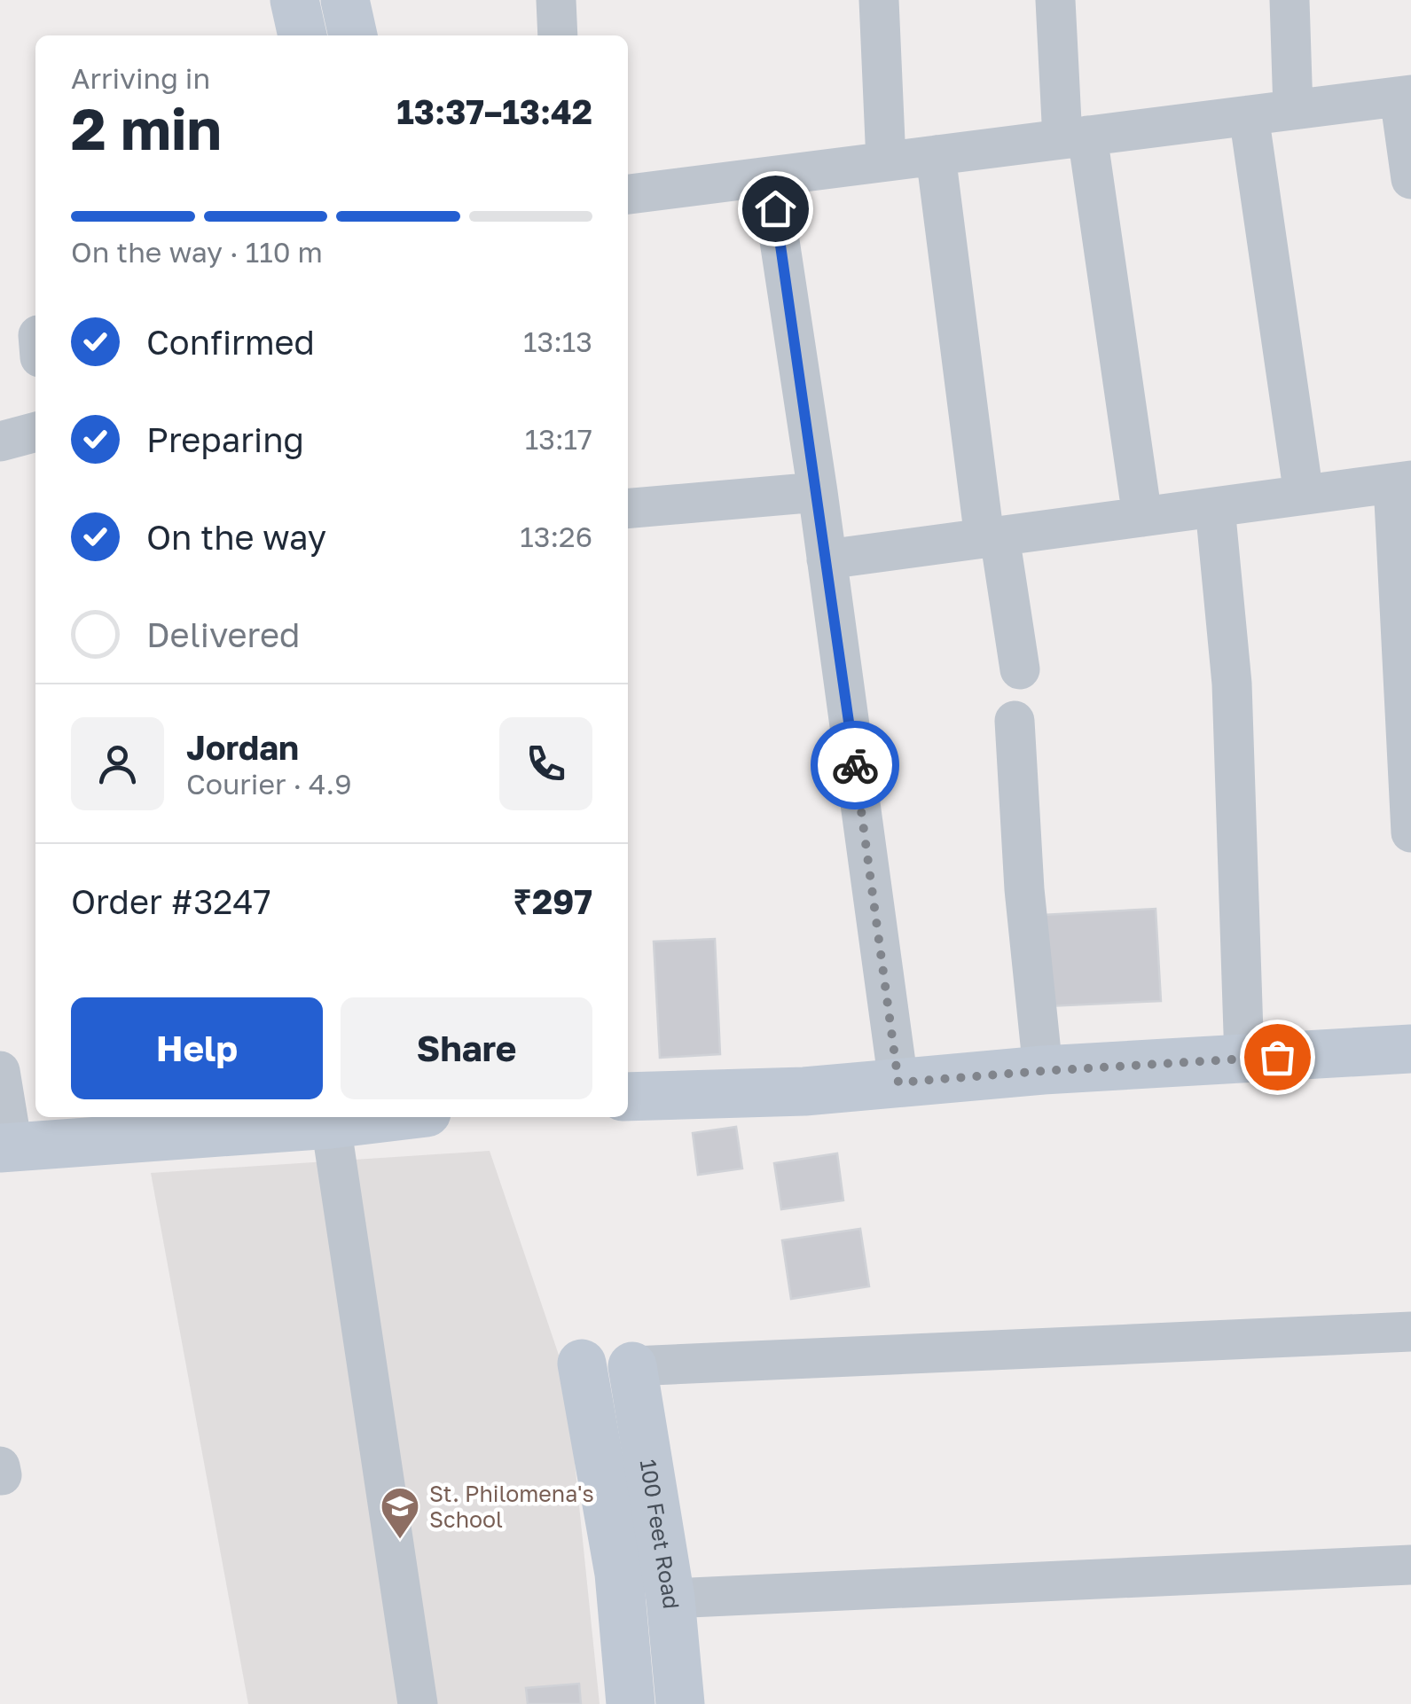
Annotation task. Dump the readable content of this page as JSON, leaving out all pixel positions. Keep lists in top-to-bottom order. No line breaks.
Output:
{"streets":{"street":["100 Feet Road"]},"places":{"school or university":["St. Philomena's School"]},"page":{"heading":["2 min","Arriving in","13:37–13:42"],"panel":["Jordan","Courier · 4.9","Order #3247","₹297"],"bar":"On the way · 110 m","list":[["Confirmed","13:13"],["Preparing","13:17"],["On the way","13:26"],"Delivered"],"buttons":["Help","Share"]}}
